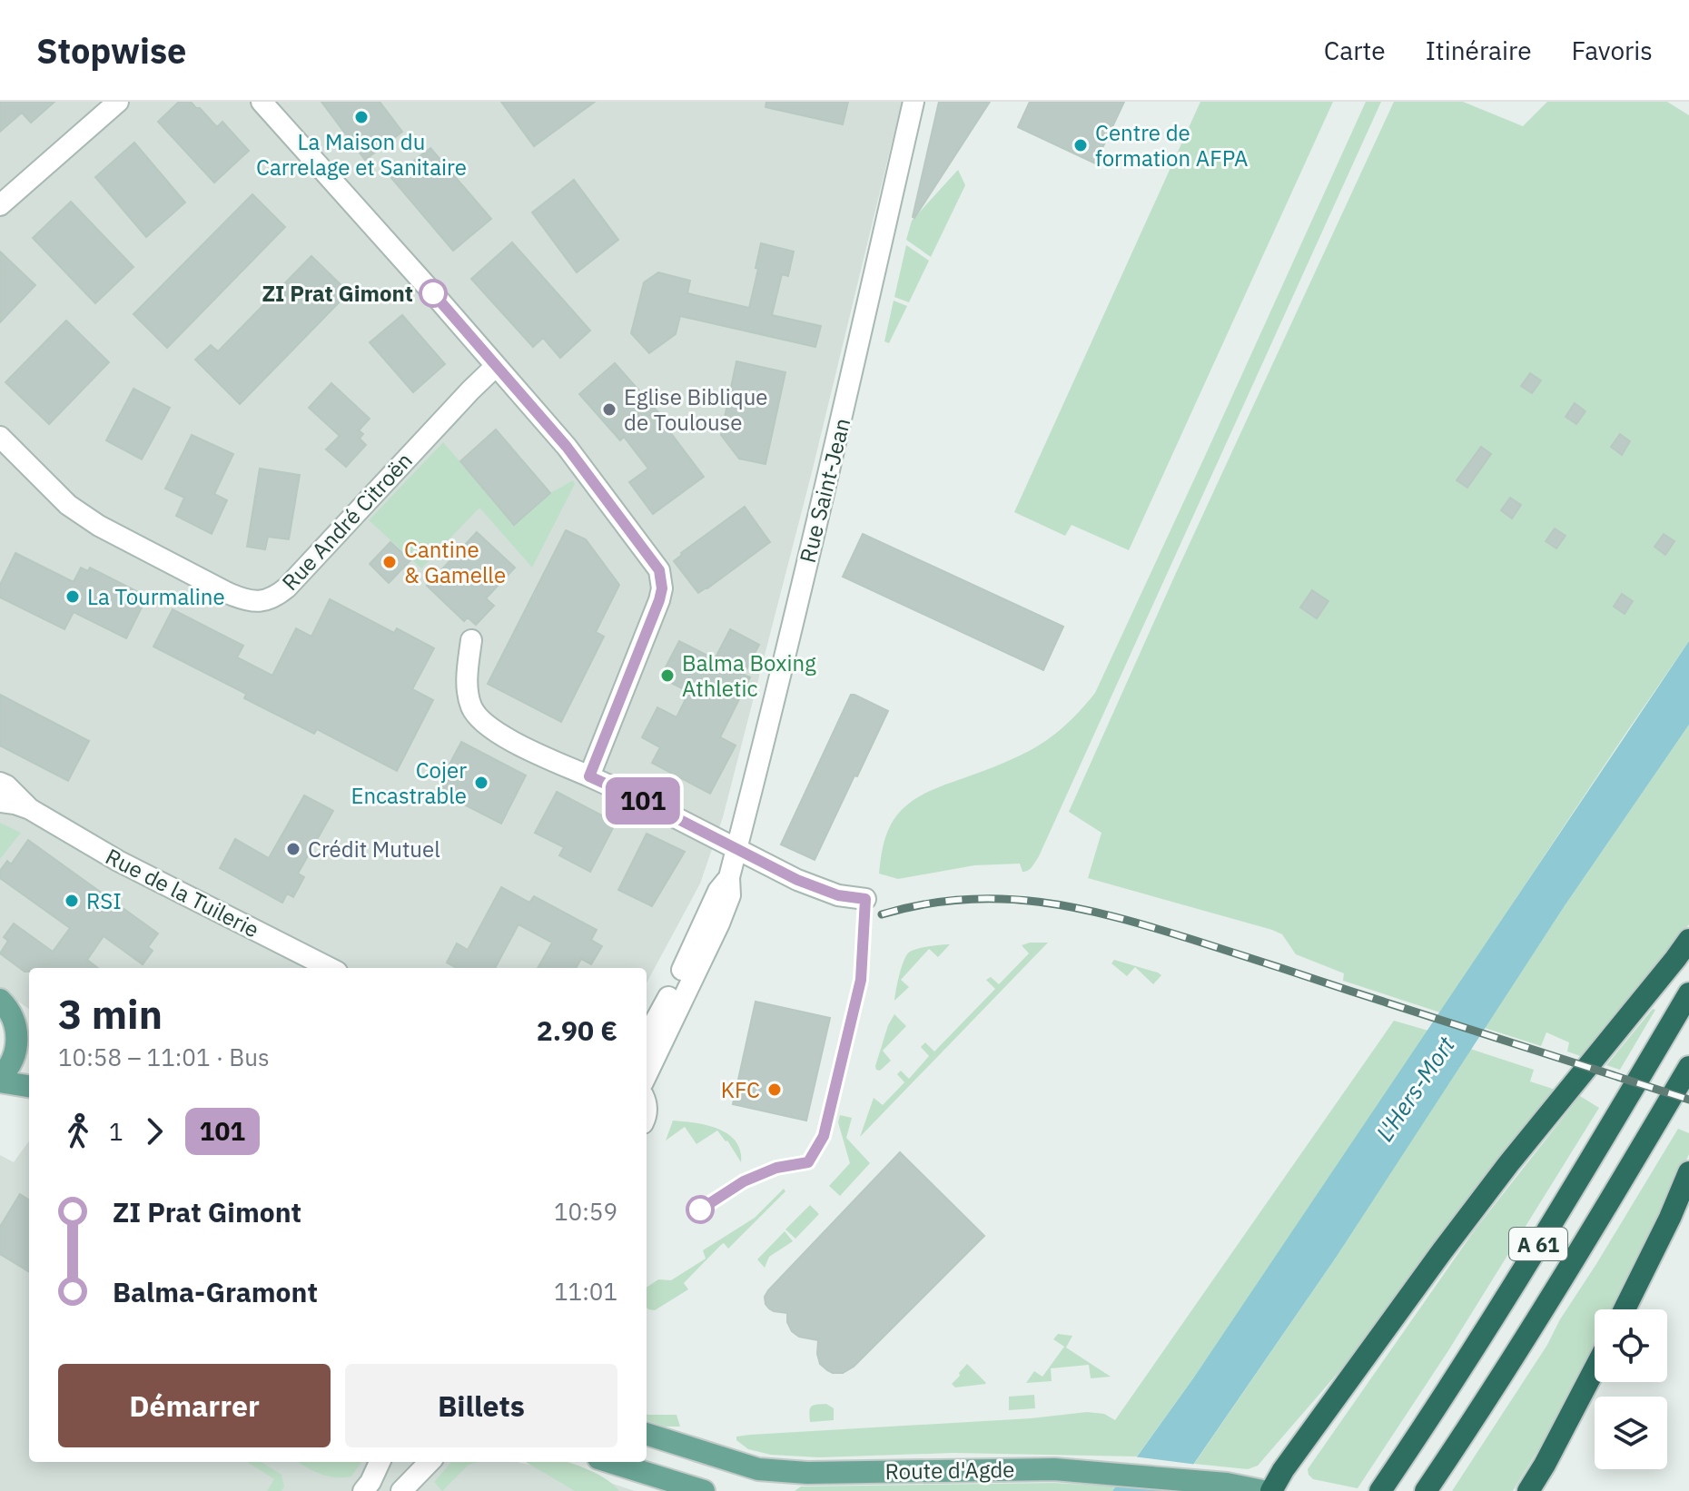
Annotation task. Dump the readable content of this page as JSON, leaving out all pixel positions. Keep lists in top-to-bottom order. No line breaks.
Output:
{"streets":{"highway":["A 61"],"main road":["Route d'Agde"],"street":["Rue Saint-Jean","Rue André Citroën","Rue de la Tuilerie"]},"water":["L'Hers-Mort"],"places":["La Maison du Carrelage et Sanitaire","Centre de formation AFPA","ZI Prat Gimont","Eglise Biblique de Toulouse","Cantine & Gamelle","La Tourmaline","Balma Boxing Athletic","Cojer Encastrable","Crédit Mutuel","RSI","KFC"],"lines":["bus line 101"],"page":{"header":"Stopwise","nav":["Carte","Itinéraire","Favoris"],"on_map":"101","heading":["3 min","10:58 – 11:01 · Bus","2.90 €"],"legs":["1","101"],"list":[{"name":"ZI Prat Gimont","value":"10:59"},{"name":"Balma-Gramont","value":"11:01"}],"buttons":["Démarrer","Billets"]}}
